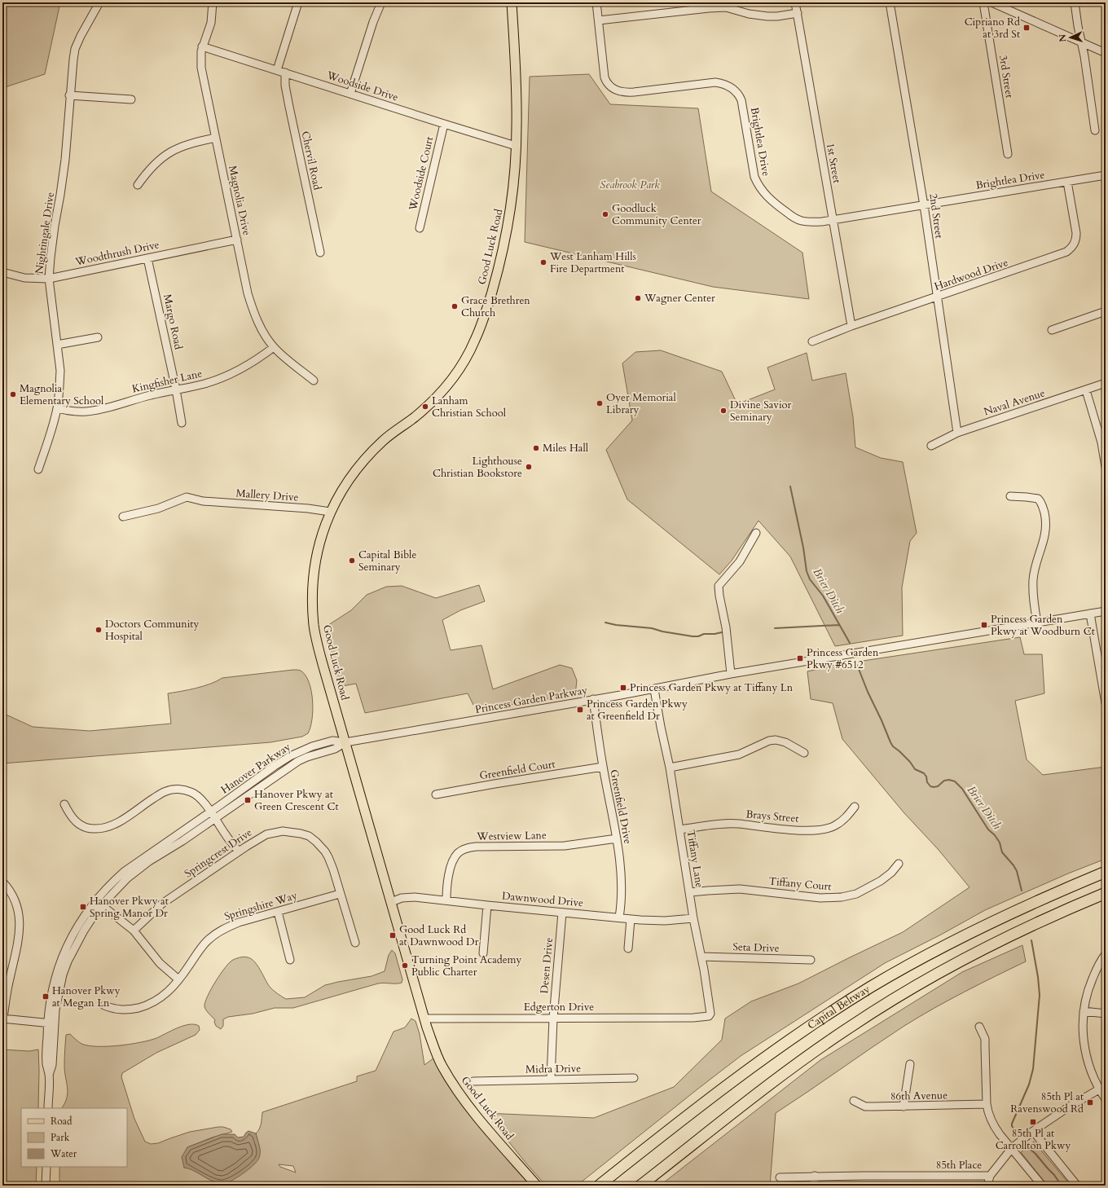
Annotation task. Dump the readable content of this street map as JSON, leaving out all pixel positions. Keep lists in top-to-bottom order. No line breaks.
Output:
{"streets":{"highway":["Capital Beltway"],"main road":["Good Luck Road"],"street":["3rd Street","Woodside Drive","Brightlea Drive","Chervil Road","1st Street","Woodside Court","Magnolia Drive","2nd Street","Nightingale Drive","Woodthrush Drive","Hardwood Drive","Margo Road","Kingfisher Lane","Naval Avenue","Mallery Drive","Princess Garden Parkway","Hanover Parkway","Greenfield Court","Greenfield Drive","Brays Street","Westview Lane","Springcrest Drive","Tiffany Lane","Tiffany Court","Dawnwood Drive","Springshire Way","Seta Drive","Desen Drive","Edgerton Drive","Midra Drive","86th Avenue","85th Place"]},"crossings":[["Woodside Drive","Chervil Road"],["Woodside Drive","Woodside Court"],["Woodside Drive","Magnolia Drive"],["Woodside Drive","Good Luck Road"],["Brightlea Drive","1st Street"],["Brightlea Drive","2nd Street"],["Brightlea Drive","Hardwood Drive"],["1st Street","Hardwood Drive"],["Magnolia Drive","Woodthrush Drive"],["Magnolia Drive","Kingfisher Lane"],["2nd Street","Hardwood Drive"],["2nd Street","Naval Avenue"],["Nightingale Drive","Woodthrush Drive"],["Nightingale Drive","Kingfisher Lane"],["Good Luck Road","Mallery Drive"],["Good Luck Road","Princess Garden Parkway"],["Good Luck Road","Hanover Parkway"],["Good Luck Road","Dawnwood Drive"],["Good Luck Road","Edgerton Drive"],["Woodthrush Drive","Margo Road"],["Margo Road","Kingfisher Lane"],["Princess Garden Parkway","Hanover Parkway"],["Princess Garden Parkway","Greenfield Drive"],["Princess Garden Parkway","Tiffany Lane"],["Greenfield Court","Greenfield Drive"],["Greenfield Drive","Westview Lane"],["Greenfield Drive","Dawnwood Drive"],["Brays Street","Tiffany Lane"],["Westview Lane","Dawnwood Drive"],["Springcrest Drive","Springshire Way"],["Tiffany Lane","Tiffany Court"],["Tiffany Lane","Dawnwood Drive"],["Tiffany Lane","Seta Drive"],["Tiffany Lane","Edgerton Drive"],["Dawnwood Drive","Desen Drive"],["Desen Drive","Edgerton Drive"],["Desen Drive","Midra Drive"]],"water":["Brier Ditch"],"parks":["Seabrook Park"],"places":{"transit":["Cipriano Rd at 3rd St","Princess Garden Pkwy at Woodburn Ct","Princess Garden Pkwy #6512","Princess Garden Pkwy at Tiffany Ln","Princess Garden Pkwy at Greenfield Dr","Hanover Pkwy at Green Crescent Ct","Hanover Pkwy at Spring Manor Dr","Good Luck Rd at Dawnwood Dr","Hanover Pkwy at Megan Ln","85th Pl at Ravenswood Rd","85th Pl at Carrollton Pkwy"],"other":["Goodluck Community Center","West Lanham Hills Fire Department","Wagner Center","Grace Brethren Church","Magnolia Elementary School","Oyer Memorial Library","Lanham Christian School","Divine Savior Seminary","Miles Hall","Lighthouse Christian Bookstore","Capital Bible Seminary","Doctors Community Hospital","Turning Point Academy Public Charter"]},"legend":["Road","Park","Water"],"north":"left"}
